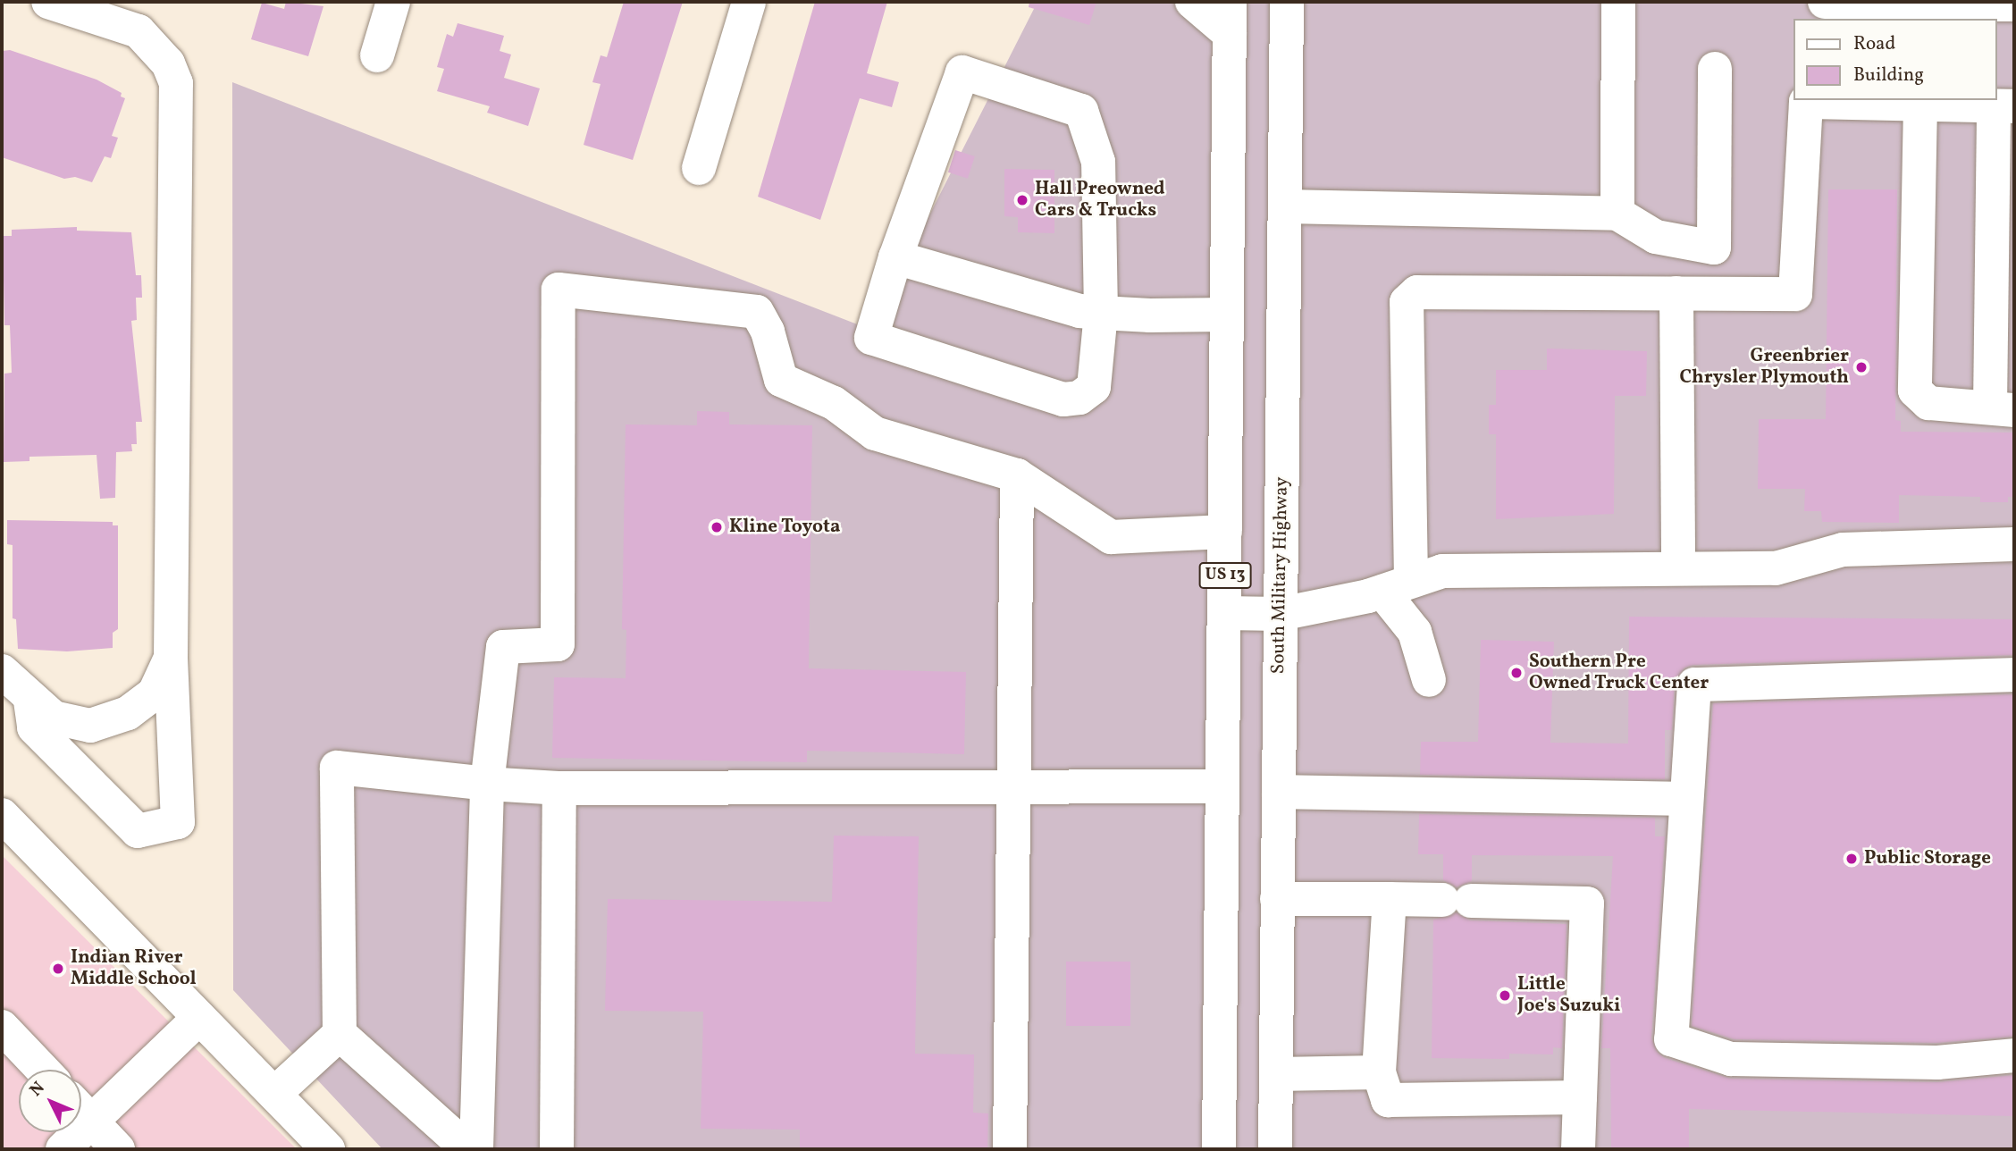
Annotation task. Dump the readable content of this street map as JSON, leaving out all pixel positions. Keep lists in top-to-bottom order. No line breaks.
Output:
{"streets":{"main road":["US 13","South Military Highway"]},"places":["Hall Preowned Cars & Trucks","Greenbrier Chrysler Plymouth","Kline Toyota","Southern Pre Owned Truck Center","Public Storage","Indian River Middle School","Little Joe's Suzuki"],"legend":["Road","Building"],"north":"top left"}
